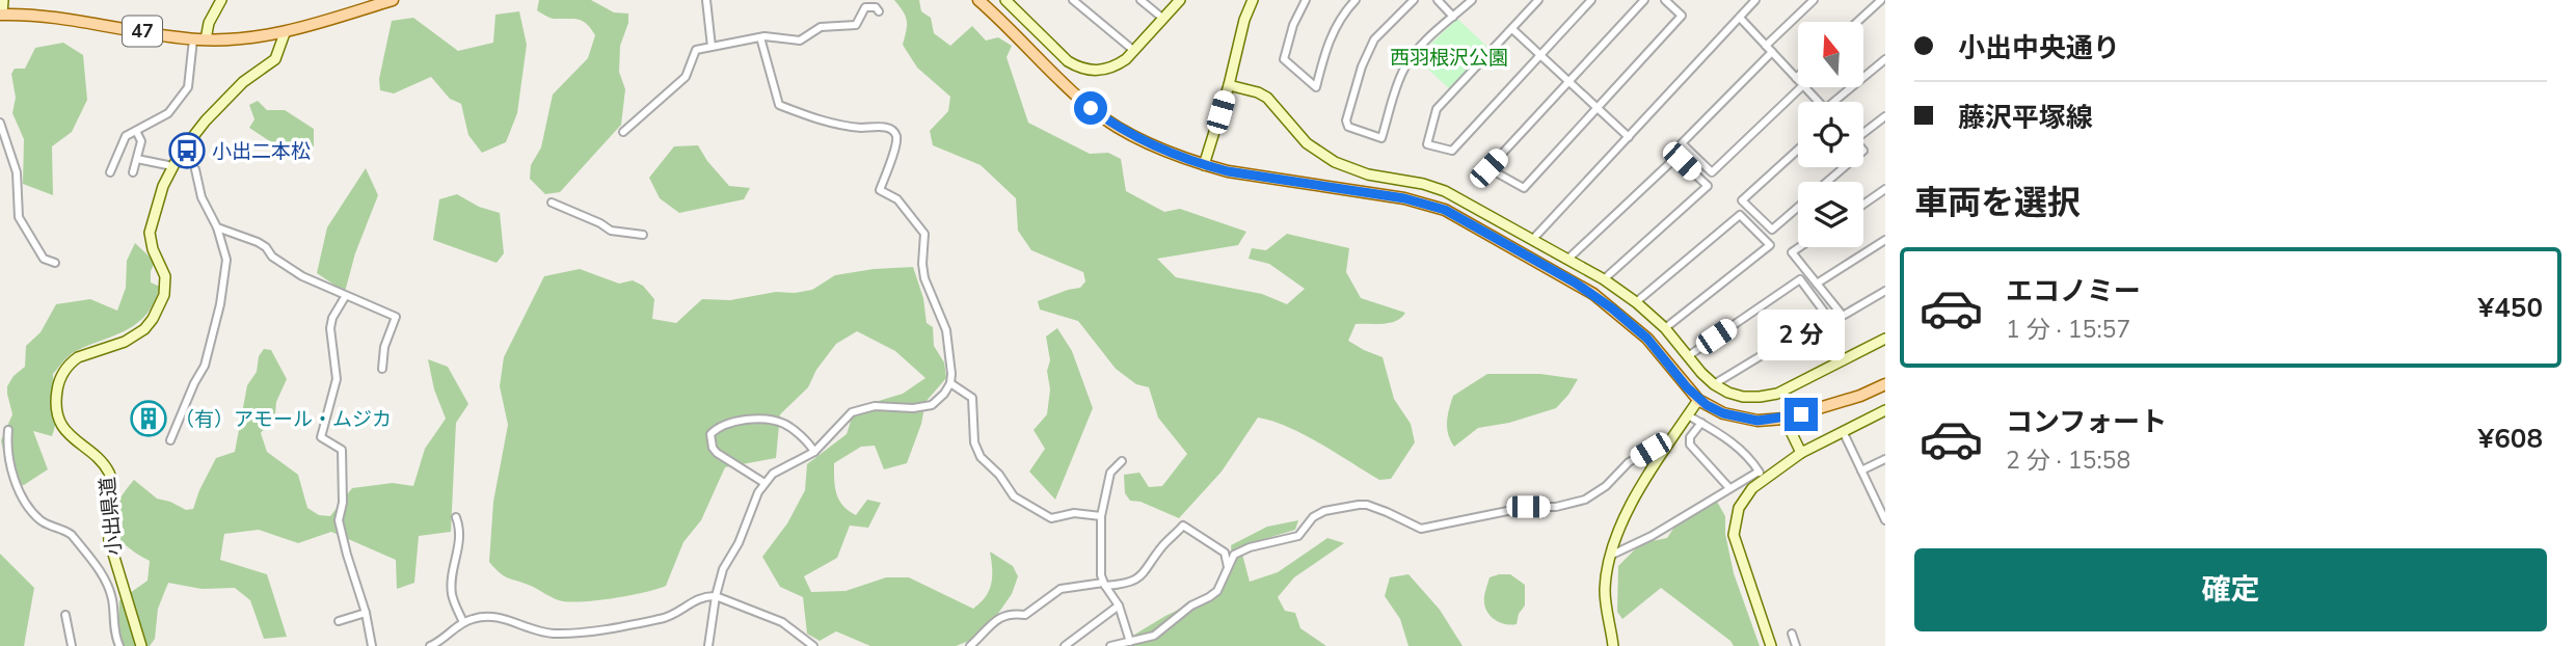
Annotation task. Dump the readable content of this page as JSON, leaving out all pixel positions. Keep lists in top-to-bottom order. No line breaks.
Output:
{"streets":{"main road":["47"],"street":["小出県道"]},"crossings":[["47","小出県道"]],"parks":["西羽根沢公園"],"places":{"bus stop":["小出二本松"],"building":["（有）アモール・ムジカ"]},"north":"top","page":{"banner":["小出中央通り","藤沢平塚線"],"heading":"車両を選択","list":[{"name":"エコノミー","note":"1 分 · 15:57","value":"¥450"},{"name":"コンフォート","note":"2 分 · 15:58","value":"¥608"}],"bubble":"2 分","buttons":"確定"}}
